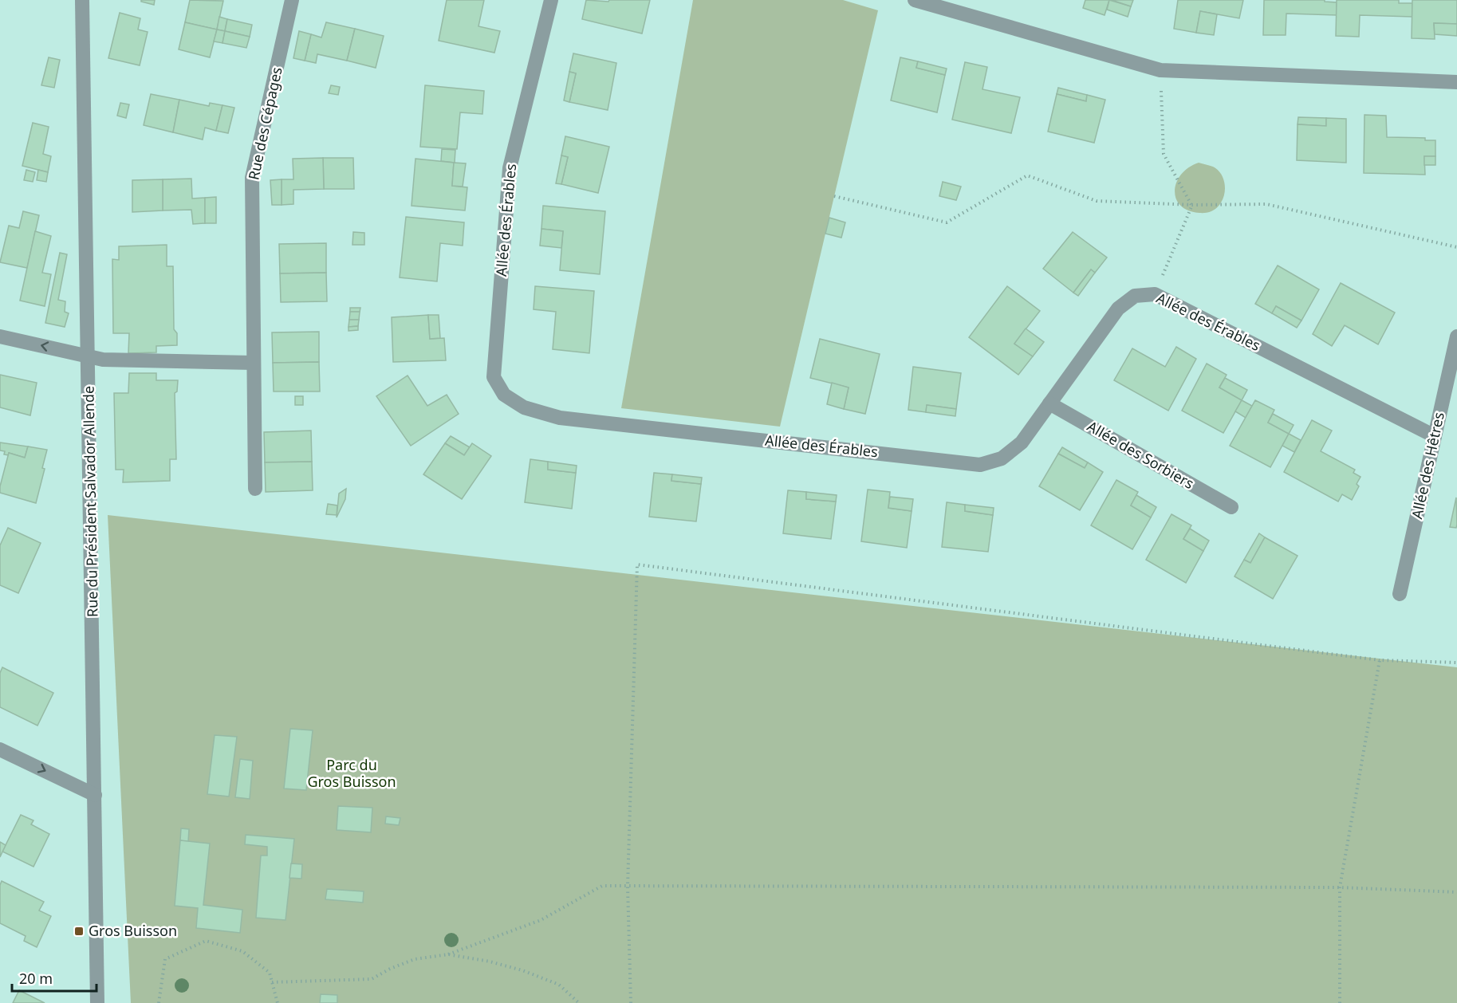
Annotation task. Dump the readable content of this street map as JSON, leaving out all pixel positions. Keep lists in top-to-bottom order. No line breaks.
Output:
{"streets":{"street":["Rue des Cépages","Allée des Érables","Allée des Sorbiers","Allée des Hêtres","Rue du Président Salvador Allende"]},"crossings":[["Allée des Érables","Allée des Sorbiers"],["Allée des Érables","Allée des Hêtres"]],"parks":["Parc du Gros Buisson"],"places":{"transit":["Gros Buisson"]},"scale_bar":"20 m"}
